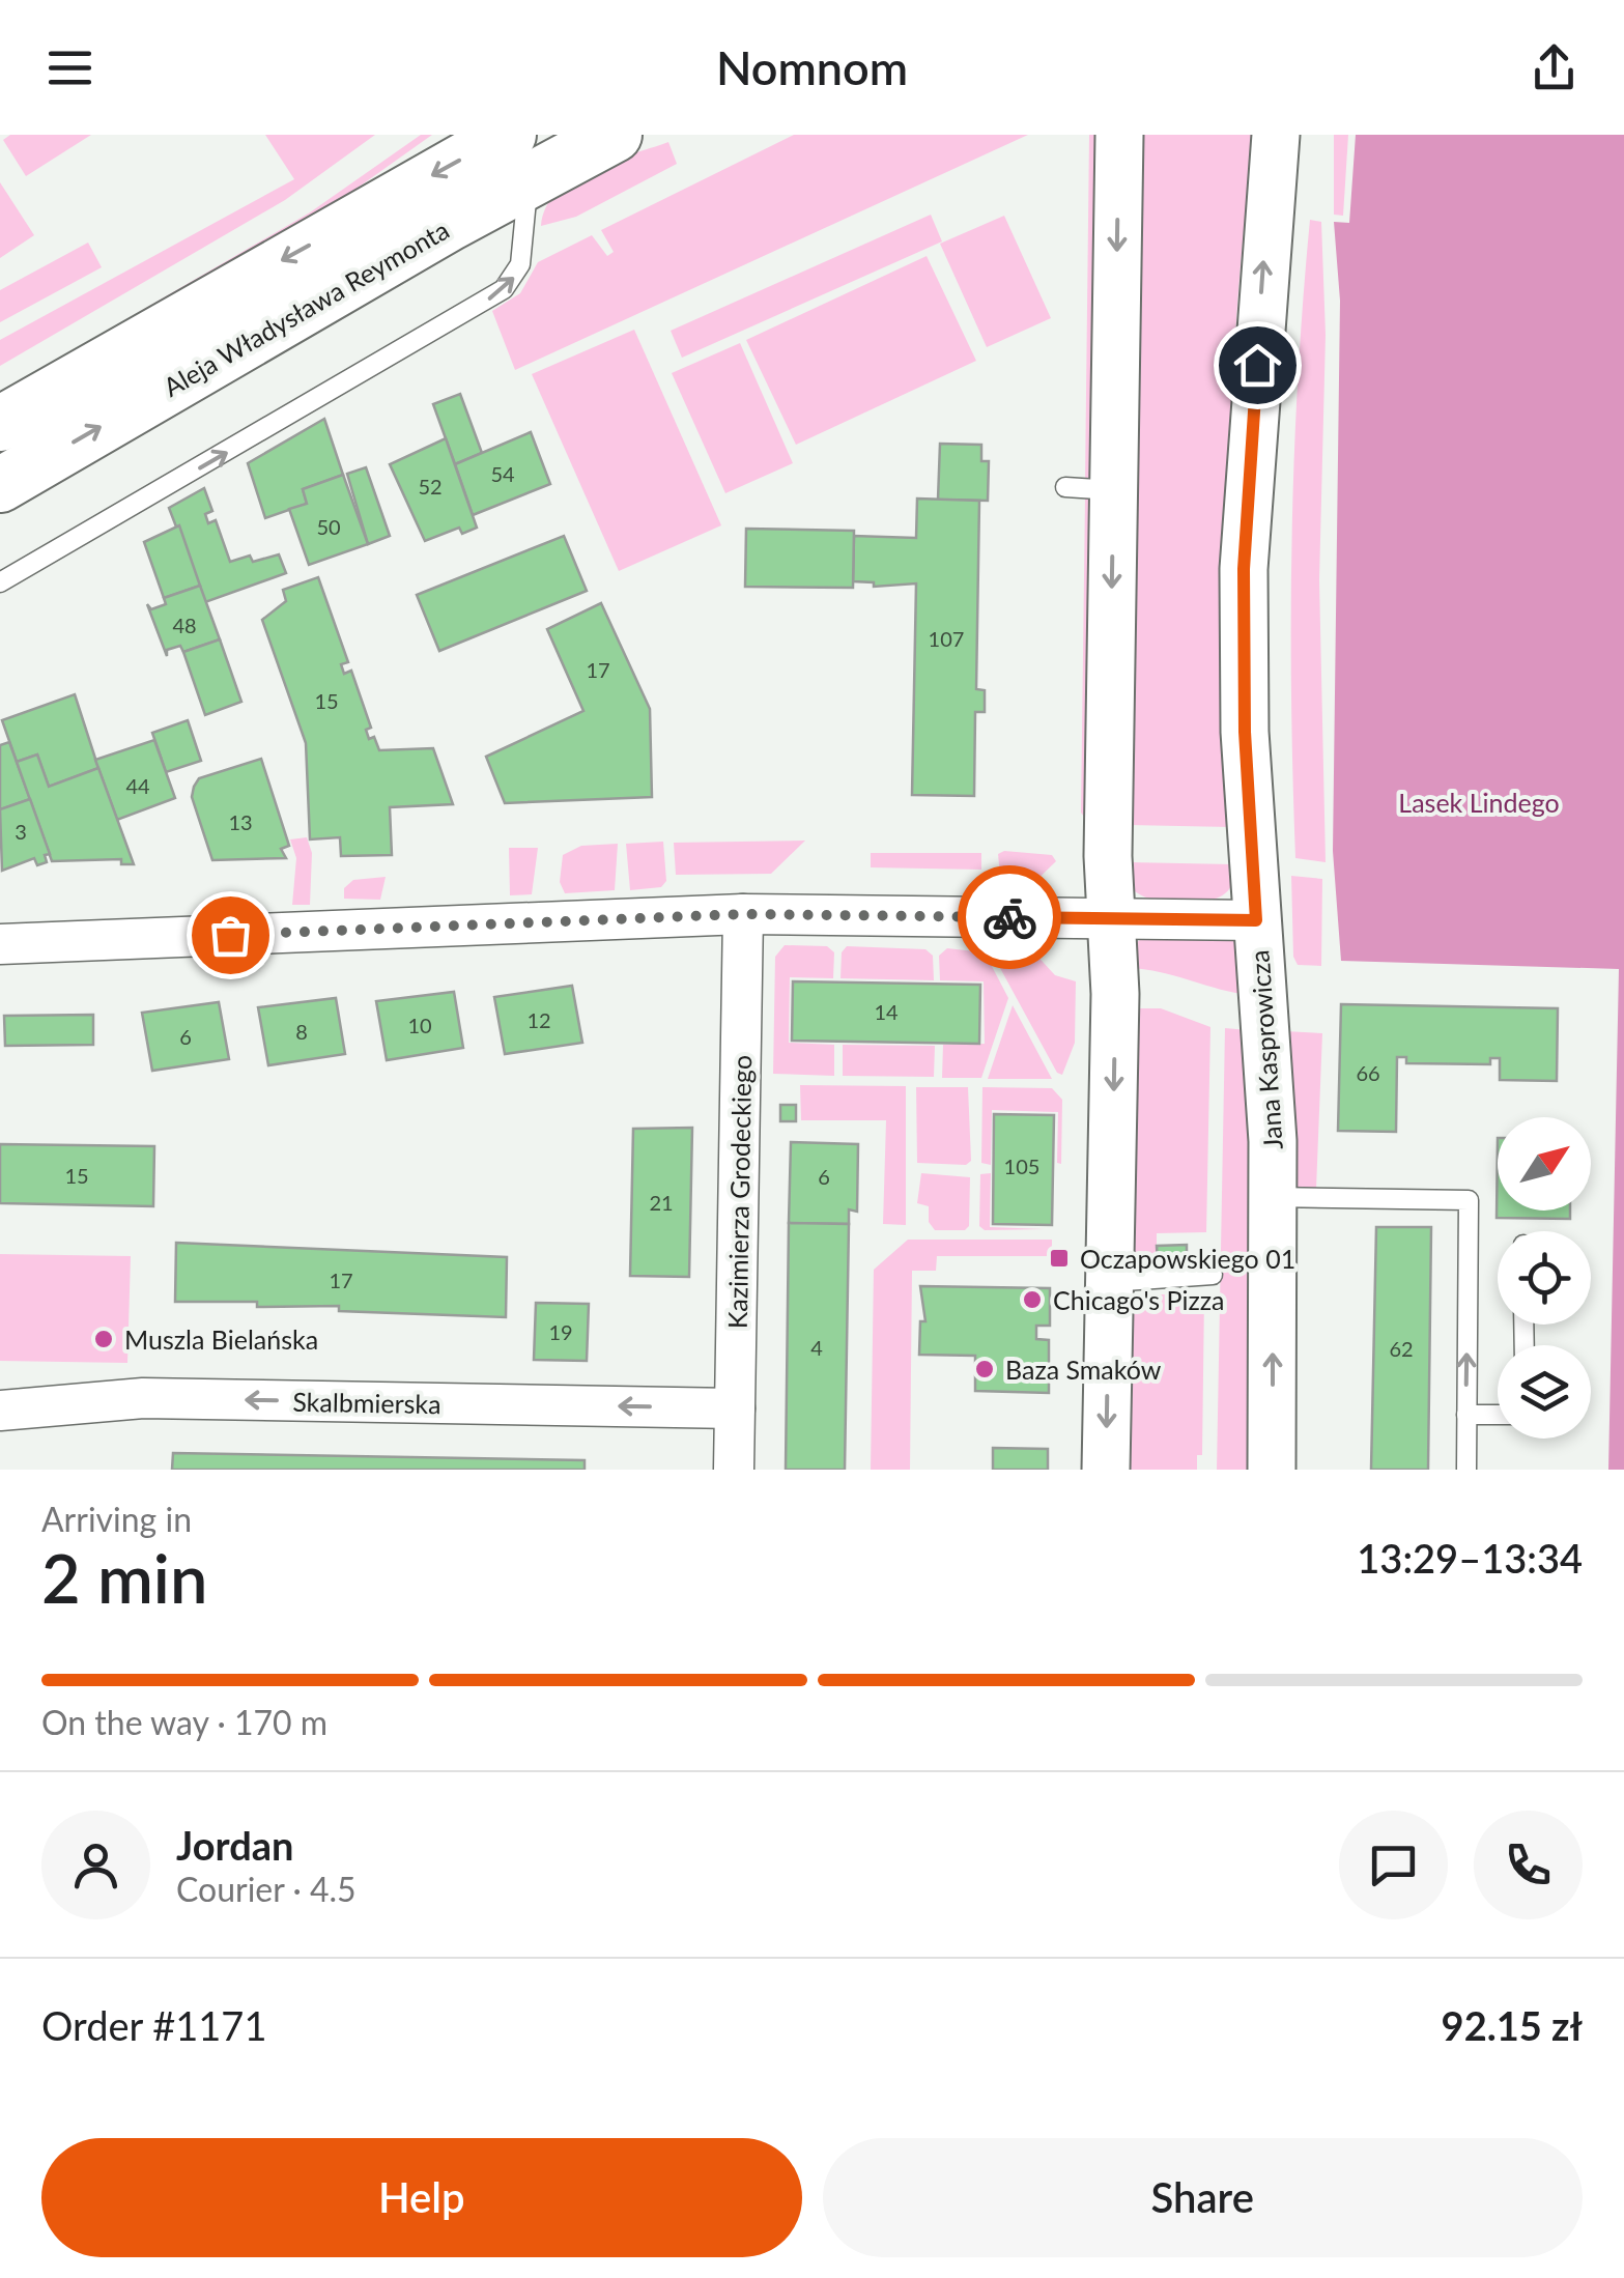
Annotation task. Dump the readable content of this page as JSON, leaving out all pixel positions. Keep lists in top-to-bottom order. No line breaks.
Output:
{"streets":{"main road":["Aleja Władysława Reymonta"],"street":["Jana Kasprowicza","Kazimierza Grodeckiego","Skalbmierska"]},"crossings":[["Kazimierza Grodeckiego","Skalbmierska"]],"one_way":["Skalbmierska"],"parks":["Lasek Lindego"],"places":{"transit":["Oczapowskiego 01"],"other":["Chicago's Pizza","Muszla Bielańska","Baza Smaków"]},"house_numbers":["54","52","50","48","107","17","15","44","13","3","14","12","10","8","6","66","105","15","6","21","17","19","4","62"],"north":"top right","page":{"header":"Nomnom","heading":["2 min","Arriving in","13:29–13:34"],"panel":["Jordan","Courier · 4.5","Order #1171","92.15 zł"],"bar":"On the way · 170 m","buttons":["Help","Share"]}}
